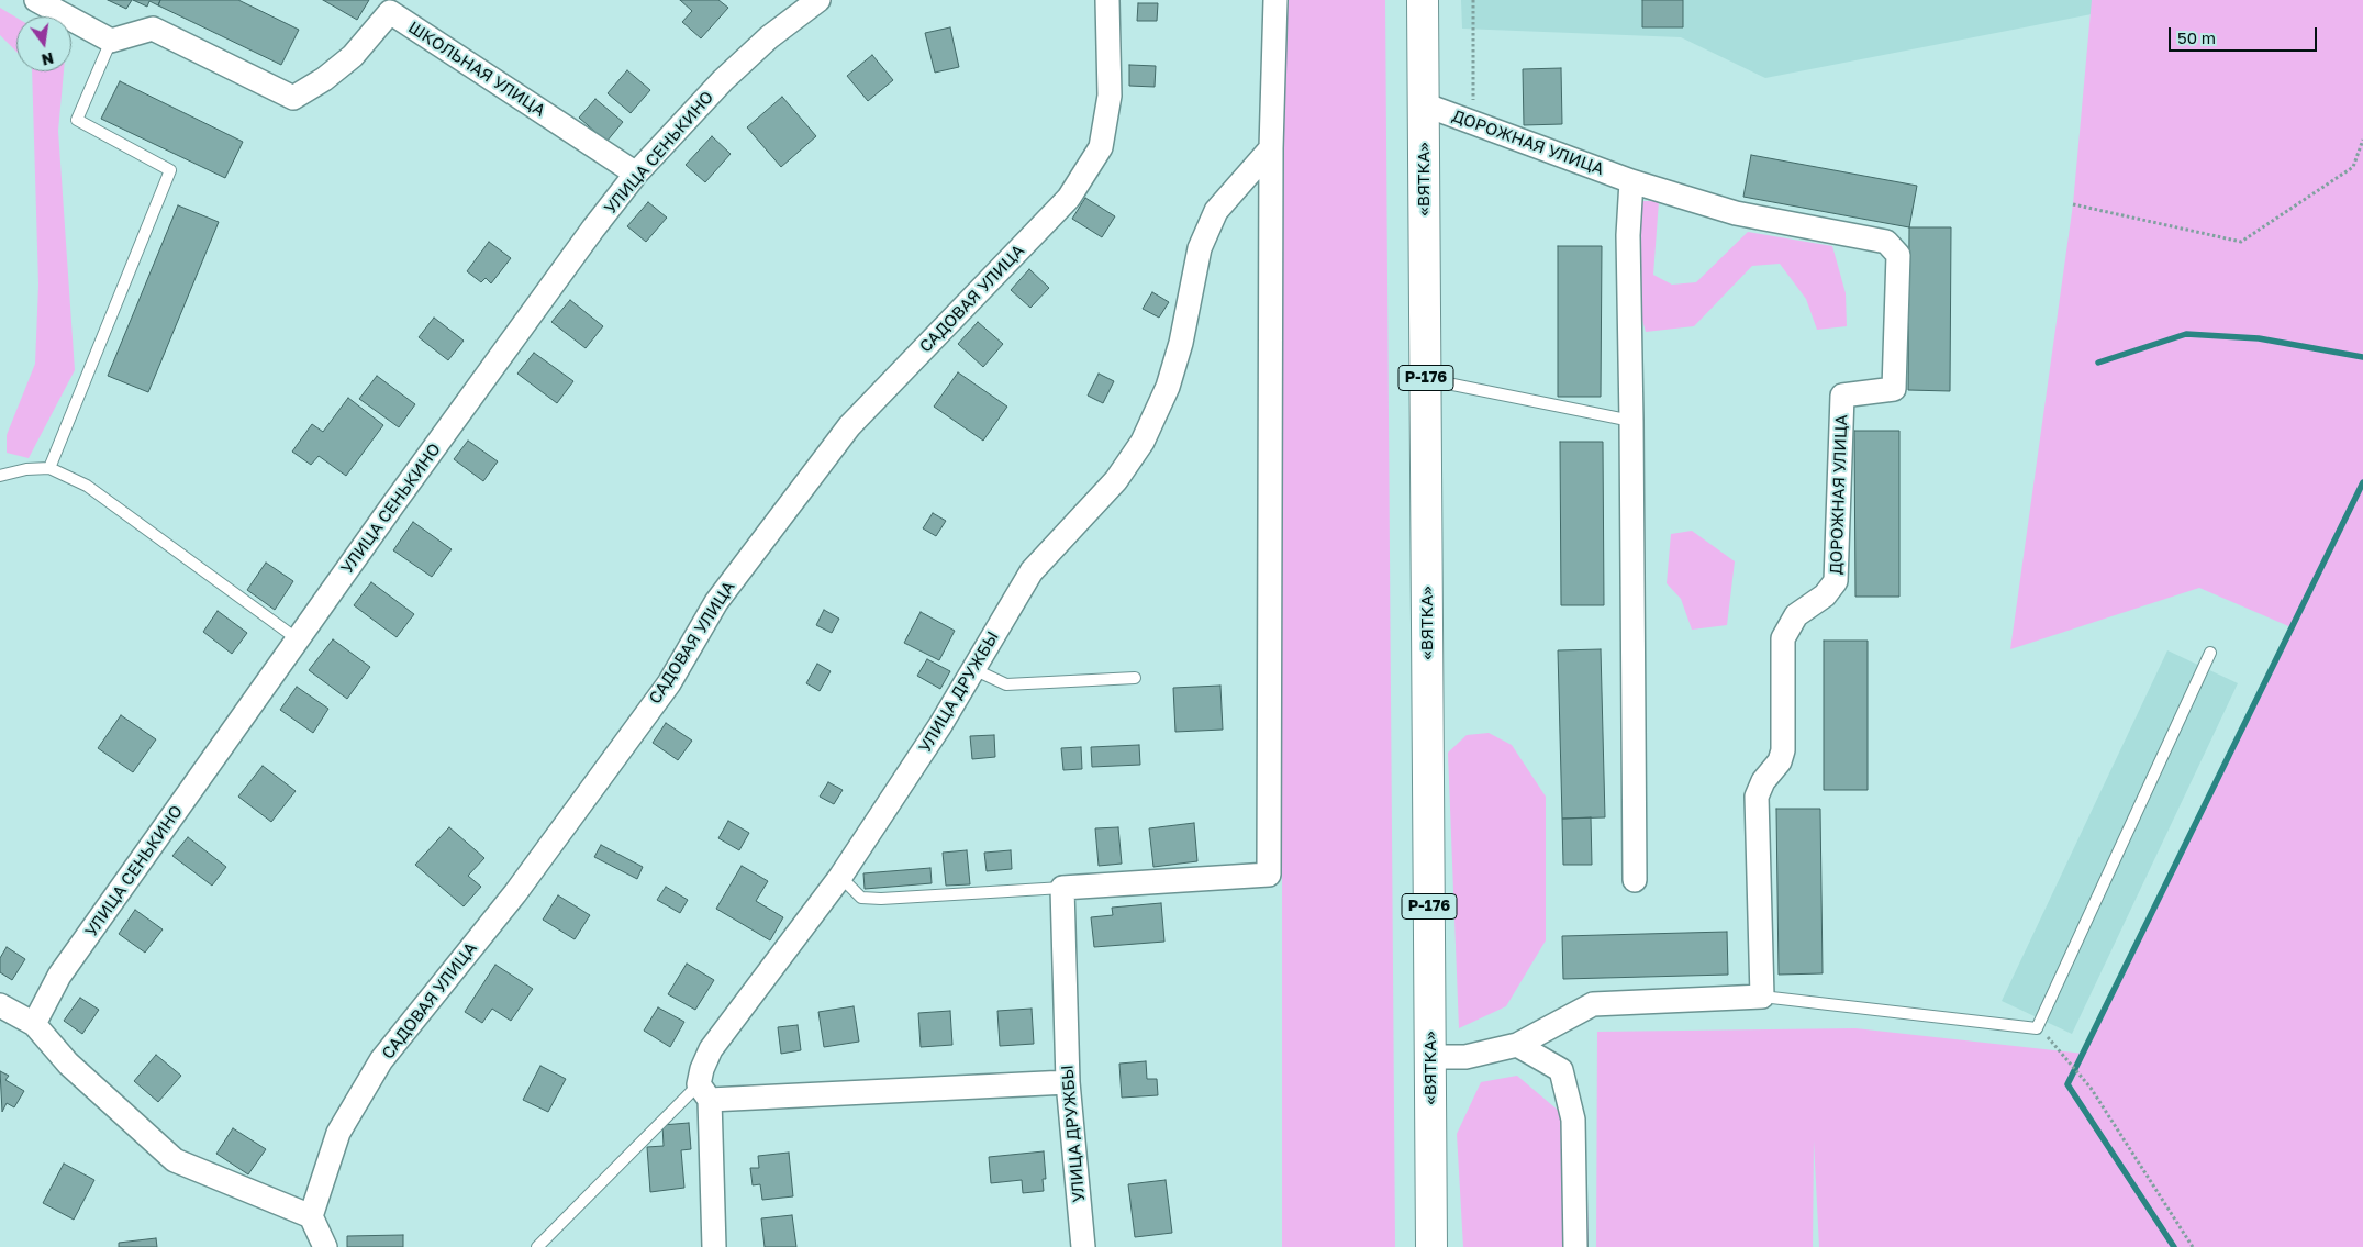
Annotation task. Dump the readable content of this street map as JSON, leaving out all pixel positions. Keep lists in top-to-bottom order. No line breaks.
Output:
{"streets":{"main road":["«ВЯТКА»","Р-176"],"street":["ШКОЛЬНАЯ УЛИЦА","ДОРОЖНАЯ УЛИЦА","УЛИЦА СЕНЬКИНО","САДОВАЯ УЛИЦА","УЛИЦА ДРУЖБЫ"]},"crossings":[["ШКОЛЬНАЯ УЛИЦА","УЛИЦА СЕНЬКИНО"],["ДОРОЖНАЯ УЛИЦА","«ВЯТКА»"]],"scale_bar":"50 m","north":"bottom"}
